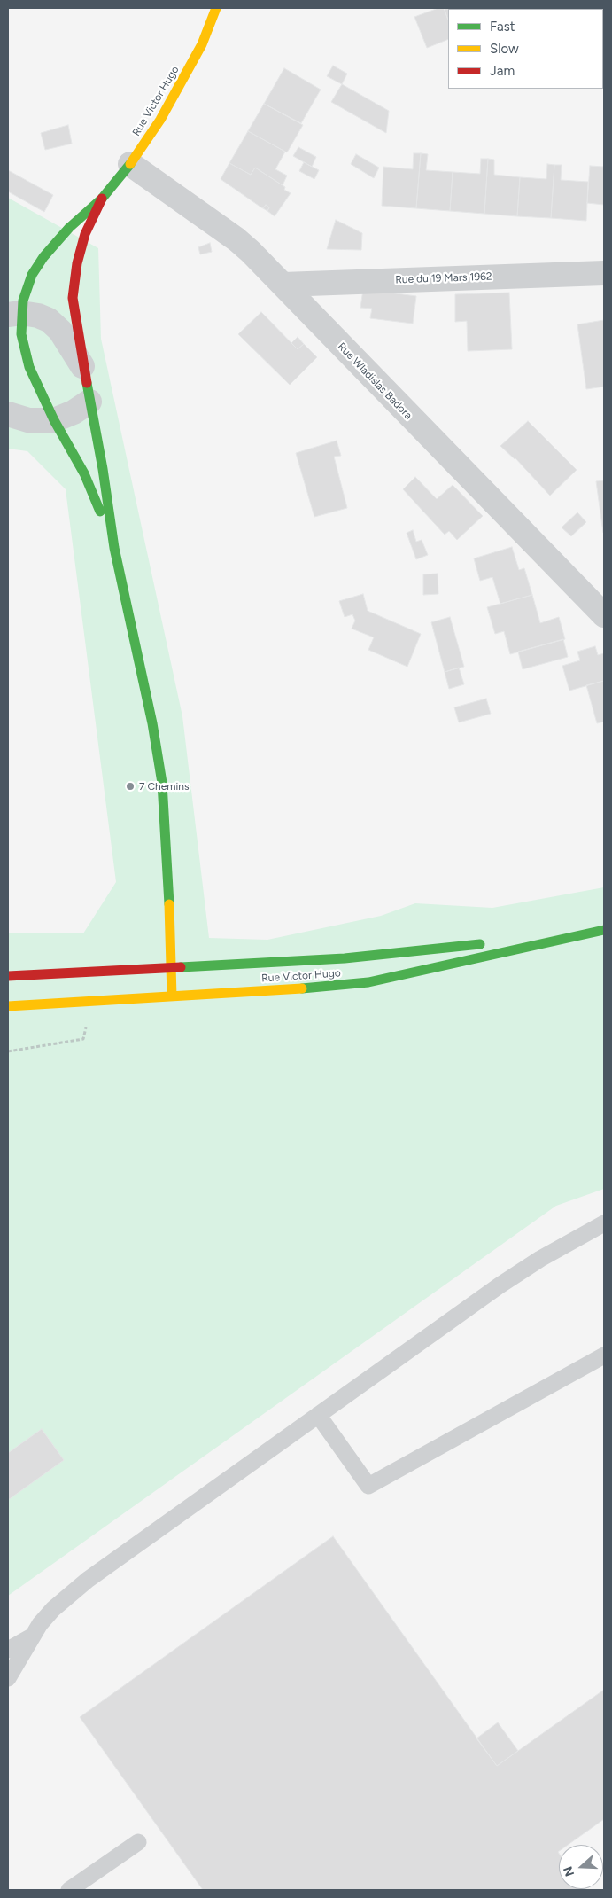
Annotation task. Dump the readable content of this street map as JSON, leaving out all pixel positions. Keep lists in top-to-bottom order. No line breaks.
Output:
{"streets":{"street":["Rue Victor Hugo","Rue du 19 Mars 1962","Rue Wladislas Badora"]},"crossings":[["Rue Victor Hugo","Rue Wladislas Badora"],["Rue du 19 Mars 1962","Rue Wladislas Badora"]],"places":["7 Chemins"],"legend":["Fast","Slow","Jam"],"north":"left"}
